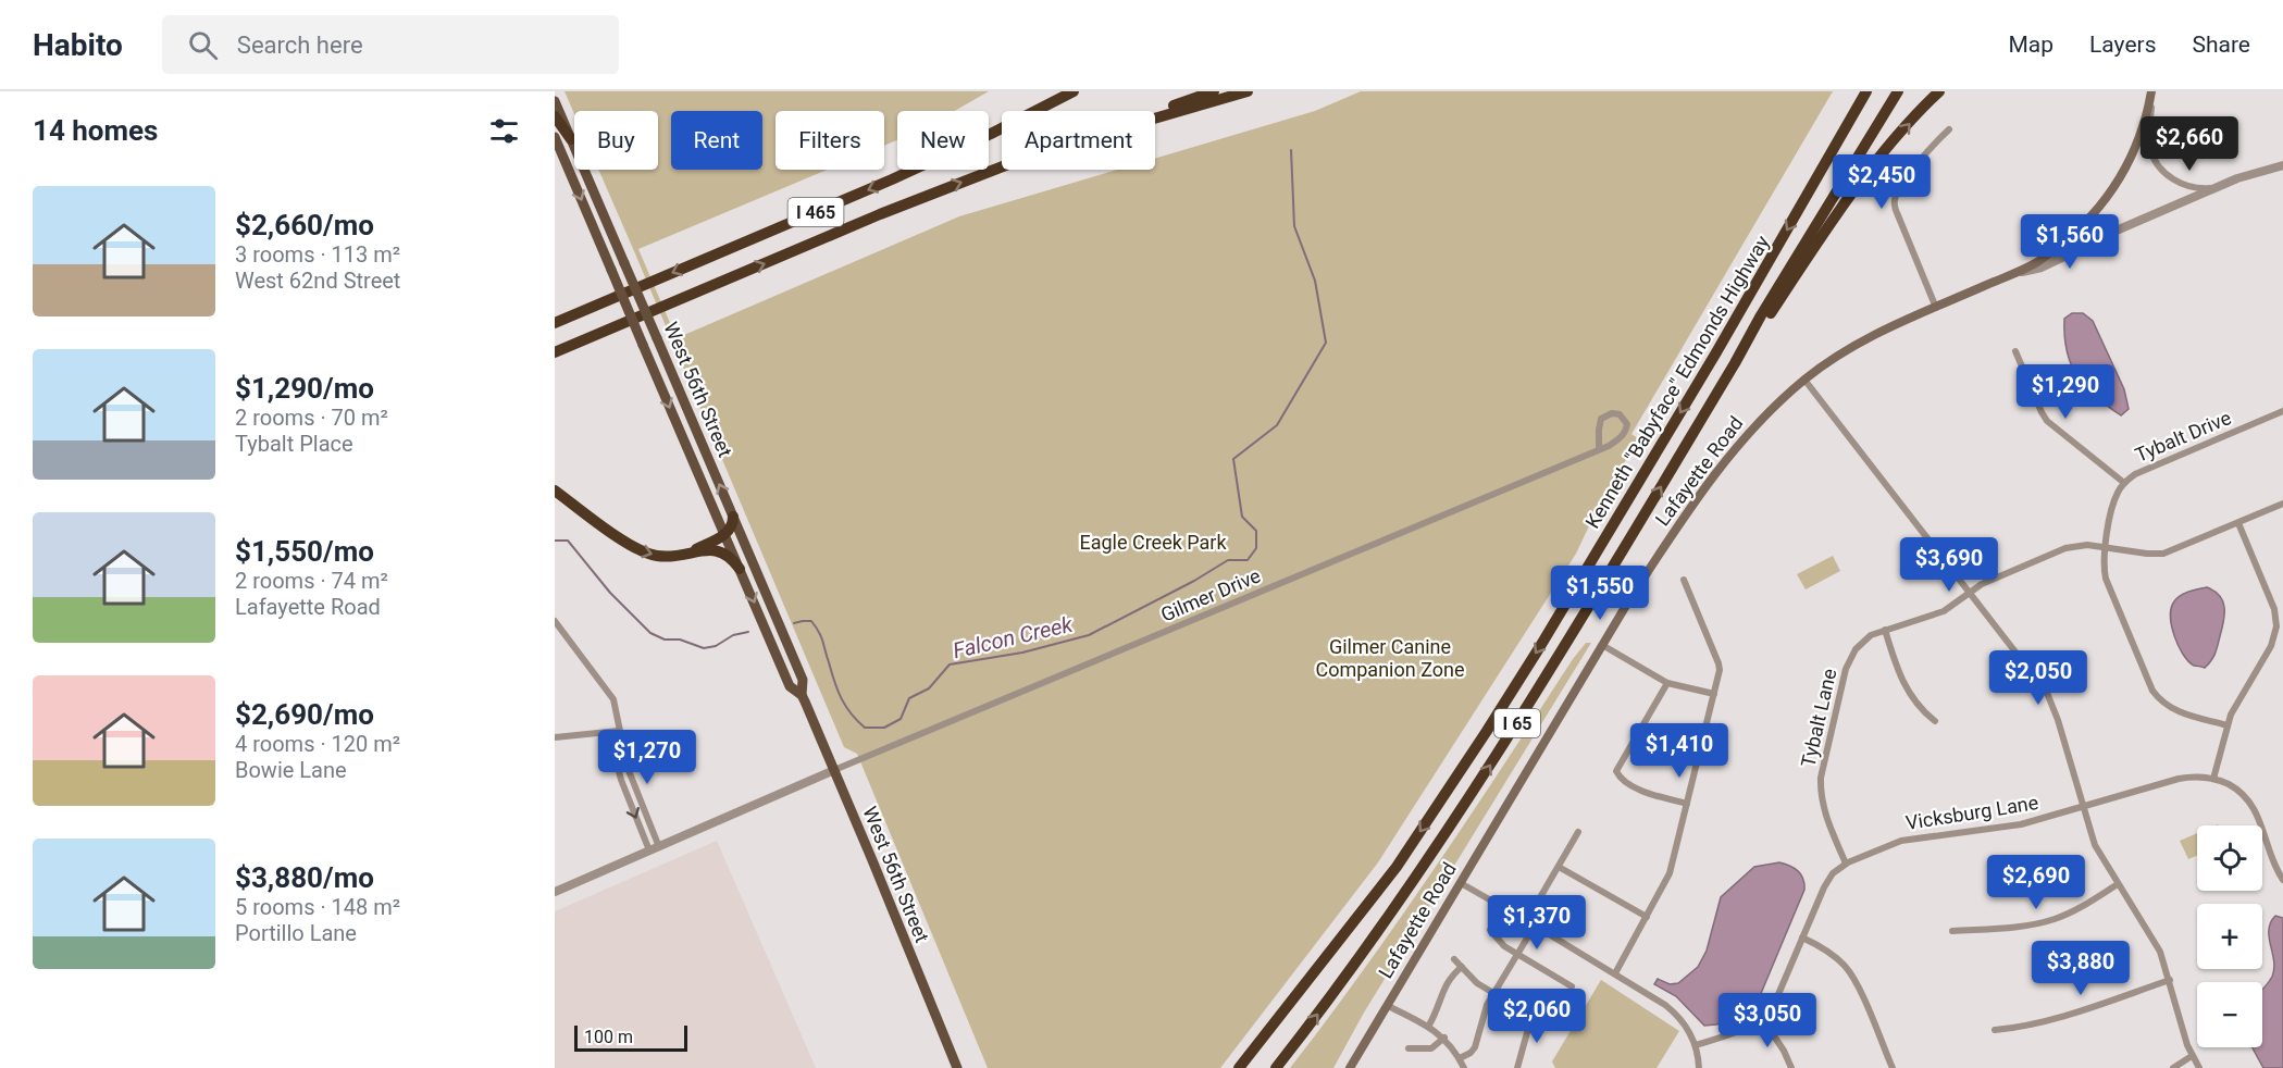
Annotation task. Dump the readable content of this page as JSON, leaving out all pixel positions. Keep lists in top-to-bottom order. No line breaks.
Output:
{"streets":{"highway":["I 465","Kenneth \"Babyface\" Edmonds Highway","I 65"],"main road":["West 56th Street","Lafayette Road"],"street":["Tybalt Drive","Gilmer Drive","Tybalt Lane","Vicksburg Lane"]},"crossings":[["West 56th Street","Gilmer Drive"],["Tybalt Drive","Tybalt Lane"],["Tybalt Lane","Vicksburg Lane"]],"water":["Falcon Creek"],"parks":["Eagle Creek Park","Gilmer Canine Companion Zone"],"scale_bar":"100 m","page":{"header":"Habito","search":"Search here","nav":["Map","Layers","Share"],"heading":"14 homes","chip":["Buy","Rent","Filters","New","Apartment"],"price":["$2,660","$2,450","$1,560","$1,290","$3,690","$1,550","$2,050","$1,410","$1,270","$2,690","$1,370","$3,880","$2,060","$3,050"],"list":[{"name":"$2,660/mo","note":"3 rooms · 113 m² · West 62nd Street"},{"name":"$1,290/mo","note":"2 rooms · 70 m² · Tybalt Place"},{"name":"$1,550/mo","note":"2 rooms · 74 m² · Lafayette Road"},{"name":"$2,690/mo","note":"4 rooms · 120 m² · Bowie Lane"},{"name":"$3,880/mo","note":"5 rooms · 148 m² · Portillo Lane"}],"map_buttons":["+","−"],"scale":"100 m"}}
